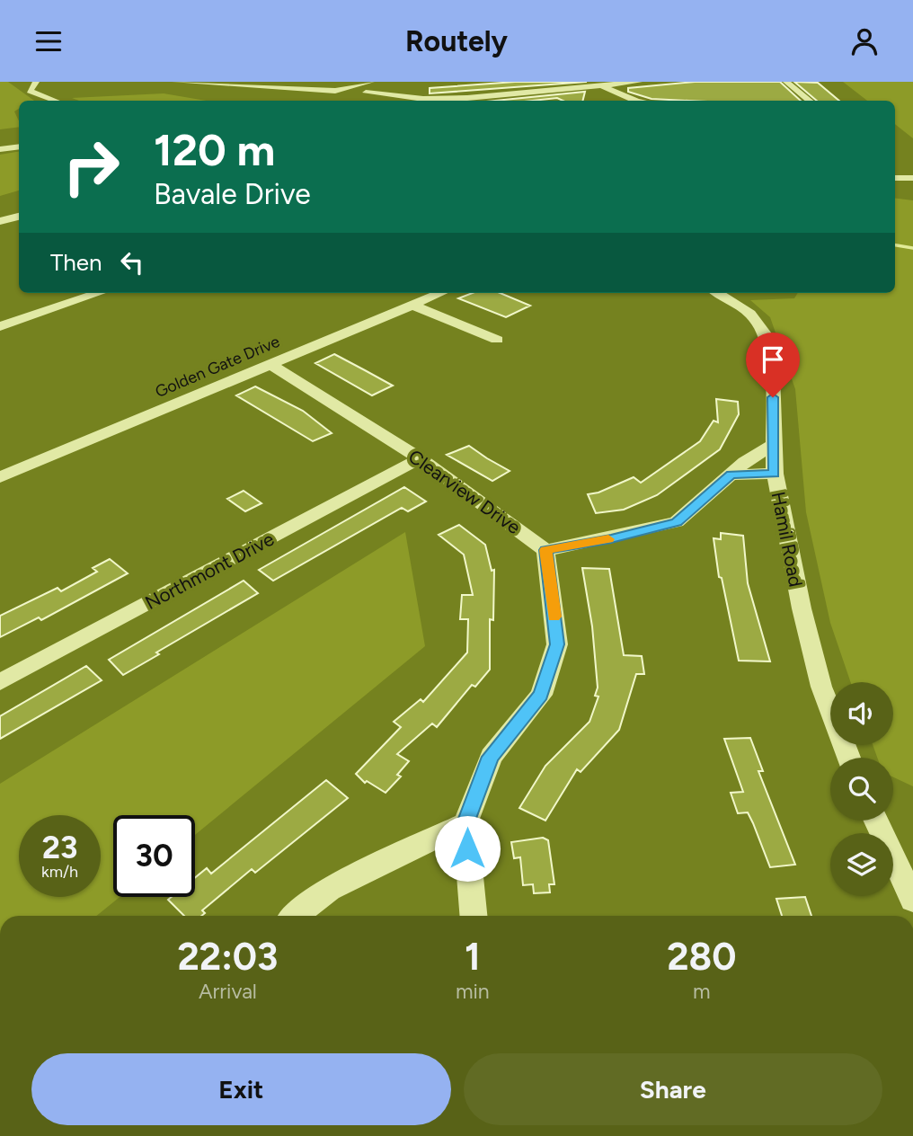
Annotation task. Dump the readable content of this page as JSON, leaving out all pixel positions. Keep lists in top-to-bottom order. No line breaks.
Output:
{"streets":{"street":["Golden Gate Drive","Clearview Drive","Hamil Road","Northmont Drive"]},"crossings":[["Golden Gate Drive","Clearview Drive"],["Clearview Drive","Northmont Drive"]],"page":{"header":"Routely","turn":["120 m","Bavale Drive"],"then":"Then","speed":"23 km/h","limit":"30","eta":["22:03","Arrival","1","min","280","m"],"buttons":["Exit","Share"]}}
